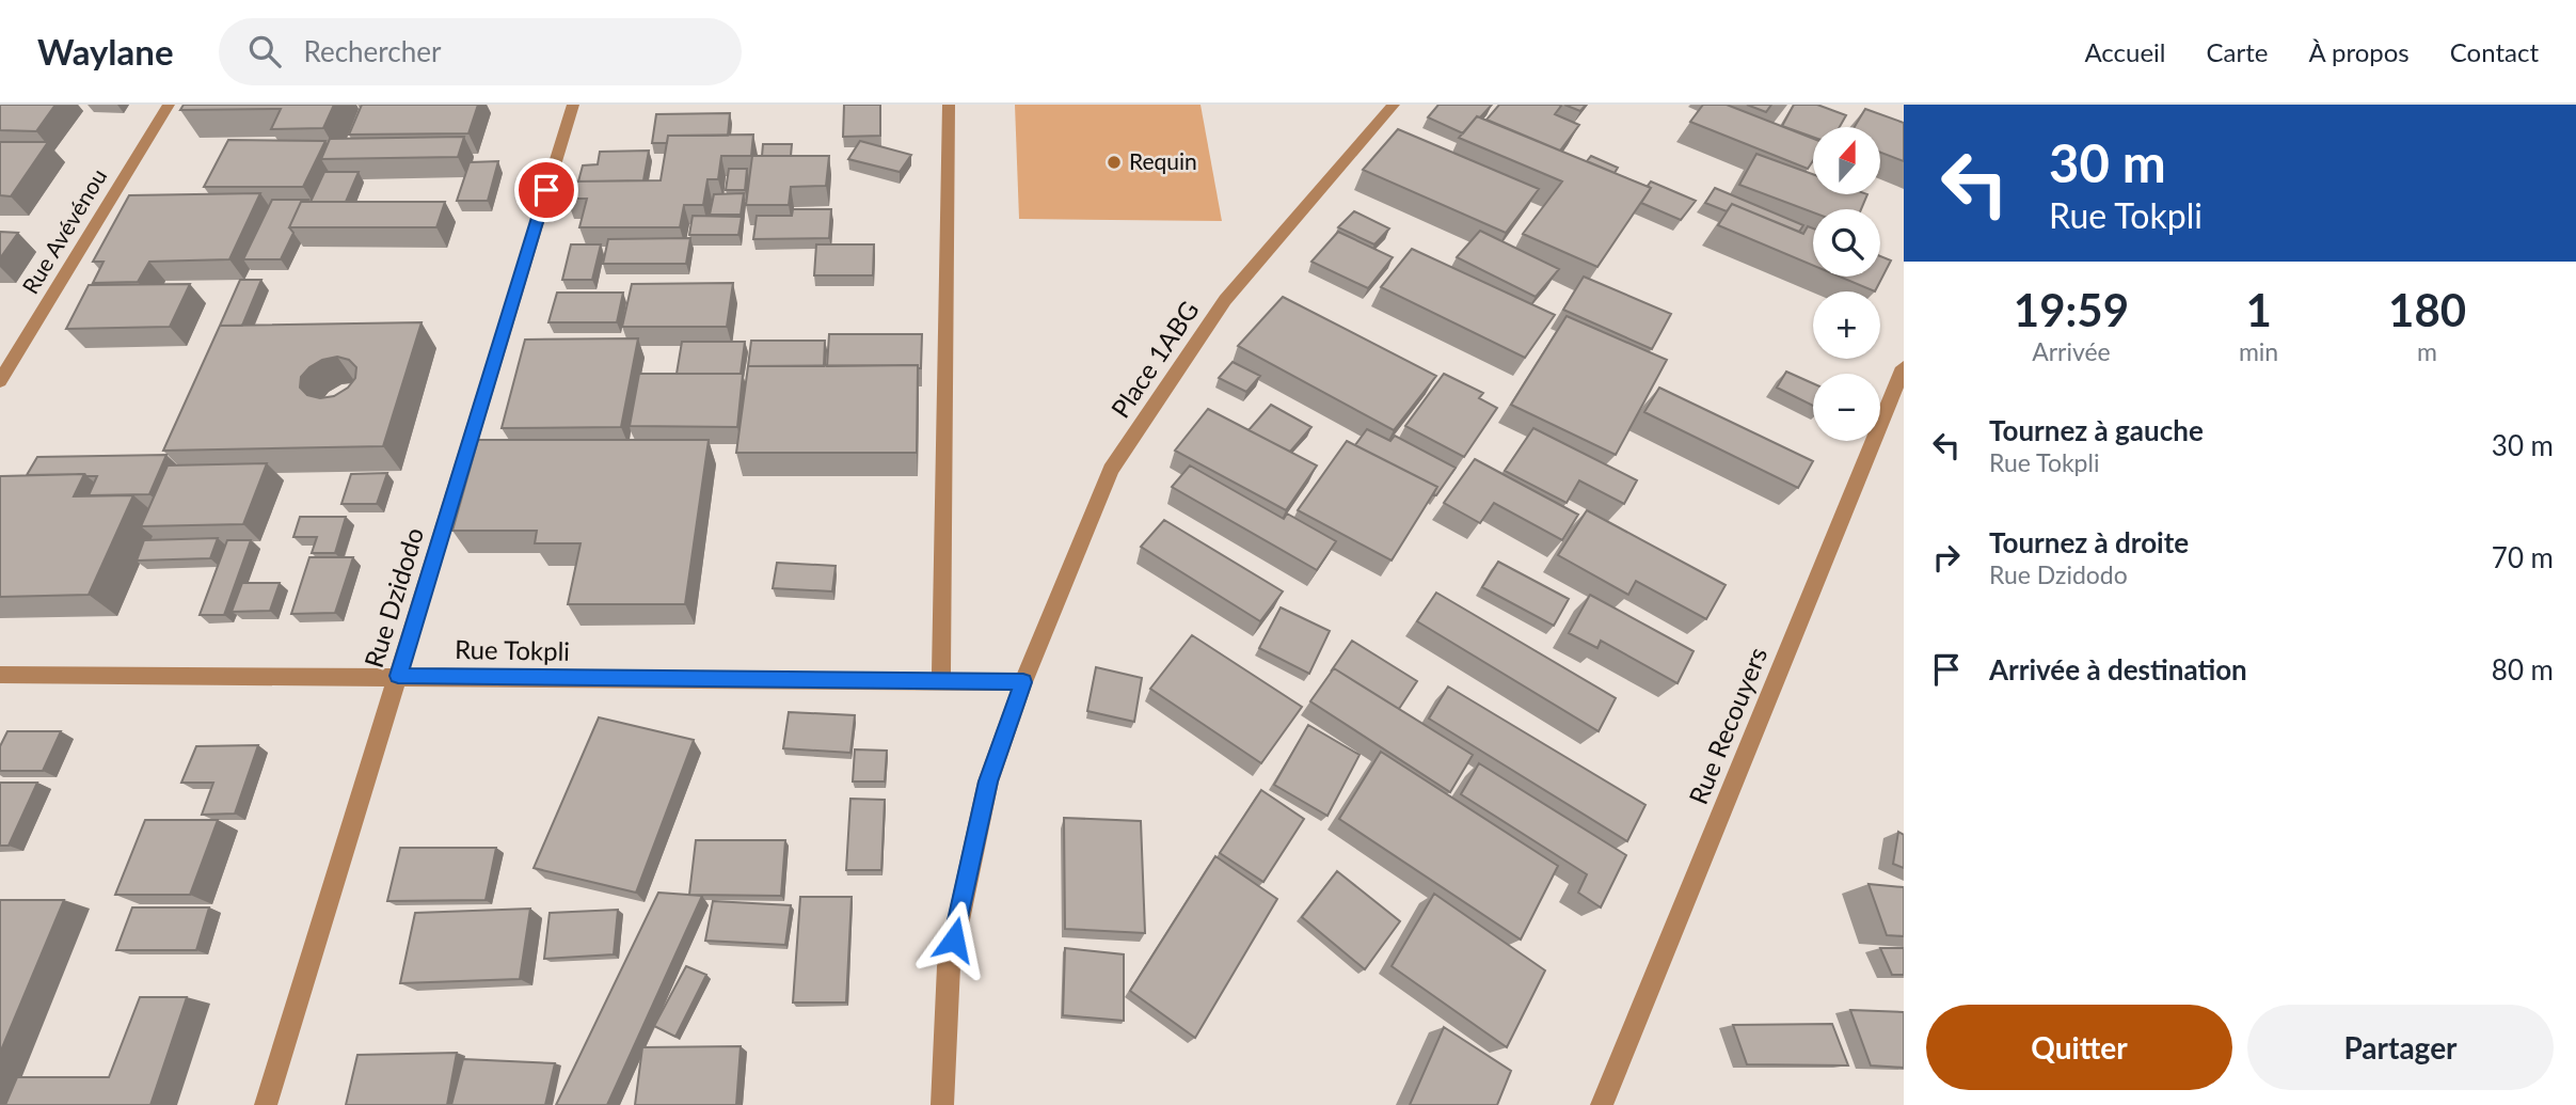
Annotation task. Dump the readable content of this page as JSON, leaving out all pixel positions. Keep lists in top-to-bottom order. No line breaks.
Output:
{"streets":{"street":["Rue Avévénou","Place 1ABG","Rue Dzidodo","Rue Tokpli","Rue Recouyers"]},"crossings":[["Place 1ABG","Rue Tokpli"],["Rue Dzidodo","Rue Tokpli"]],"places":["Requin"],"north":"top","page":{"header":"Waylane","search":"Rechercher","nav":["Accueil","Carte","À propos","Contact"],"turn":["30 m","Rue Tokpli"],"map_buttons":["+","−"],"eta":["19:59","Arrivée","1","min","180","m"],"list":[{"name":"Tournez à gauche","note":"Rue Tokpli","value":"30 m"},{"name":"Tournez à droite","note":"Rue Dzidodo","value":"70 m"},{"name":"Arrivée à destination","value":"80 m"}],"buttons":["Quitter","Partager"]}}
